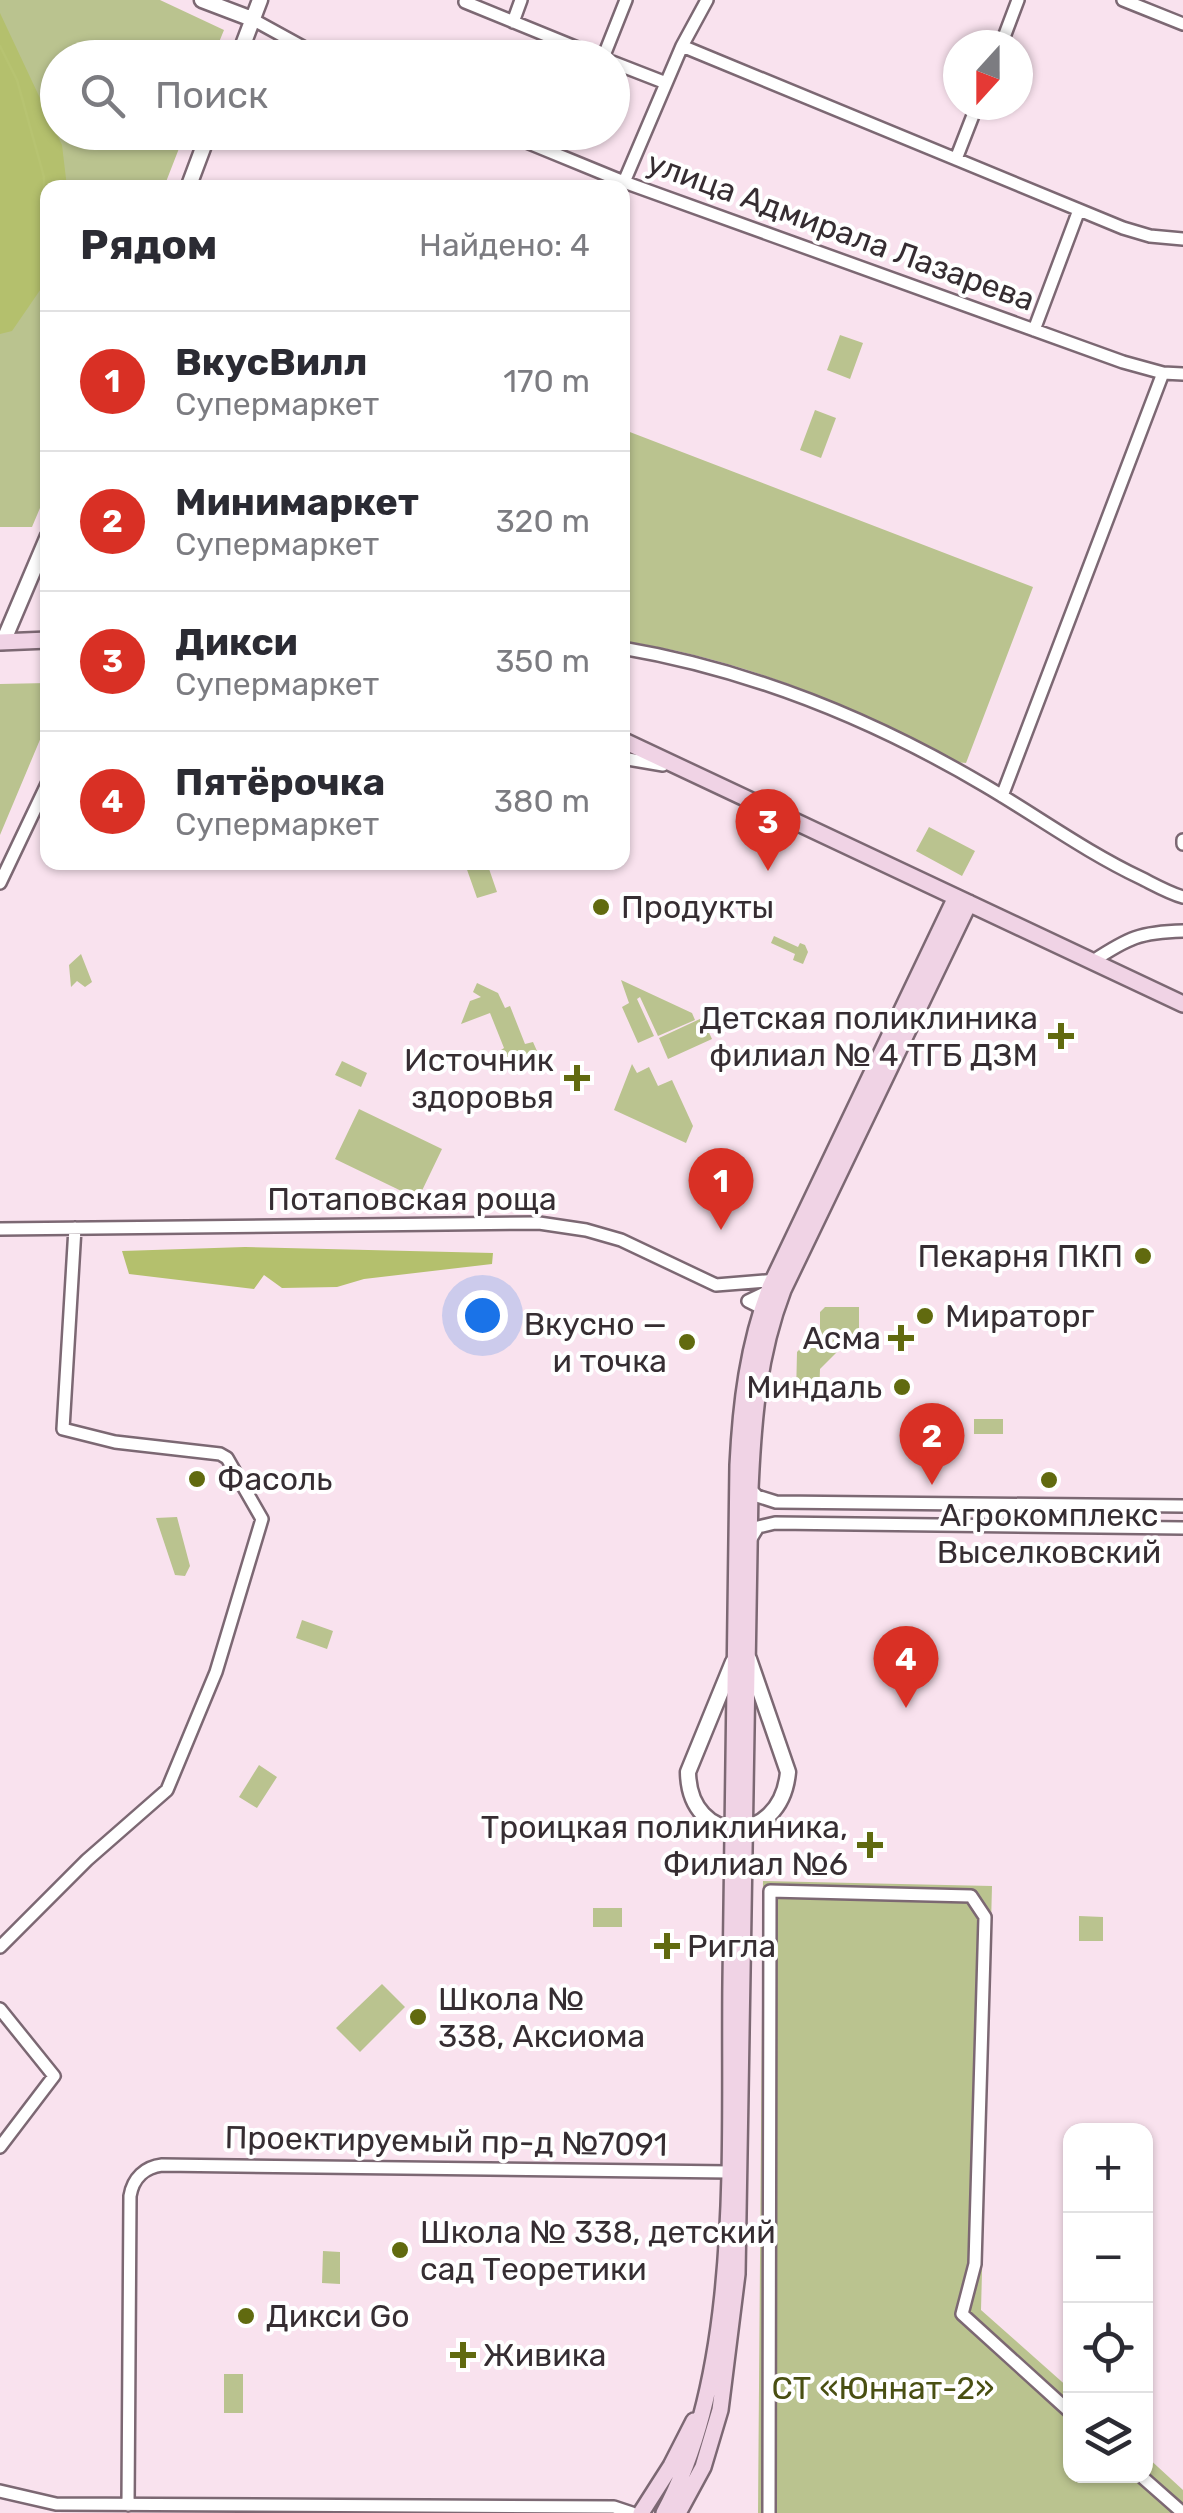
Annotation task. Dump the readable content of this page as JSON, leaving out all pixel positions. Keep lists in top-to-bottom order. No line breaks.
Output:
{"streets":{"street":["улица Адмирала Лазарева","Потаповская роща","Проектируемый пр-д №7091"]},"parks":["СТ «Юннат-2»"],"places":{"other":["Продукты","Пекарня ПКП","Мираторг","Вкусно — и точка","Миндаль","Фасоль","Агрокомплекс Выселковский","Школа № 338, Аксиома","Школа № 338, детский сад Теоретики","Дикси Go"],"health":["Детская поликлиника филиал № 4 ТГБ ДЗМ","Источник здоровья","Асма","Троицкая поликлиника, Филиал №6","Ригла","Живика"]},"north":"bottom","page":{"search":"Поиск","heading":["Рядом","Найдено: 4"],"list":[{"mark":"1","name":"ВкусВилл","note":"Супермаркет","value":"170 m"},{"mark":"2","name":"Минимаркет","note":"Супермаркет","value":"320 m"},{"mark":"3","name":"Дикси","note":"Супермаркет","value":"350 m"},{"mark":"4","name":"Пятёрочка","note":"Супермаркет","value":"380 m"}],"pins":["3","1","2","4"],"map_buttons":["+","−"]}}
